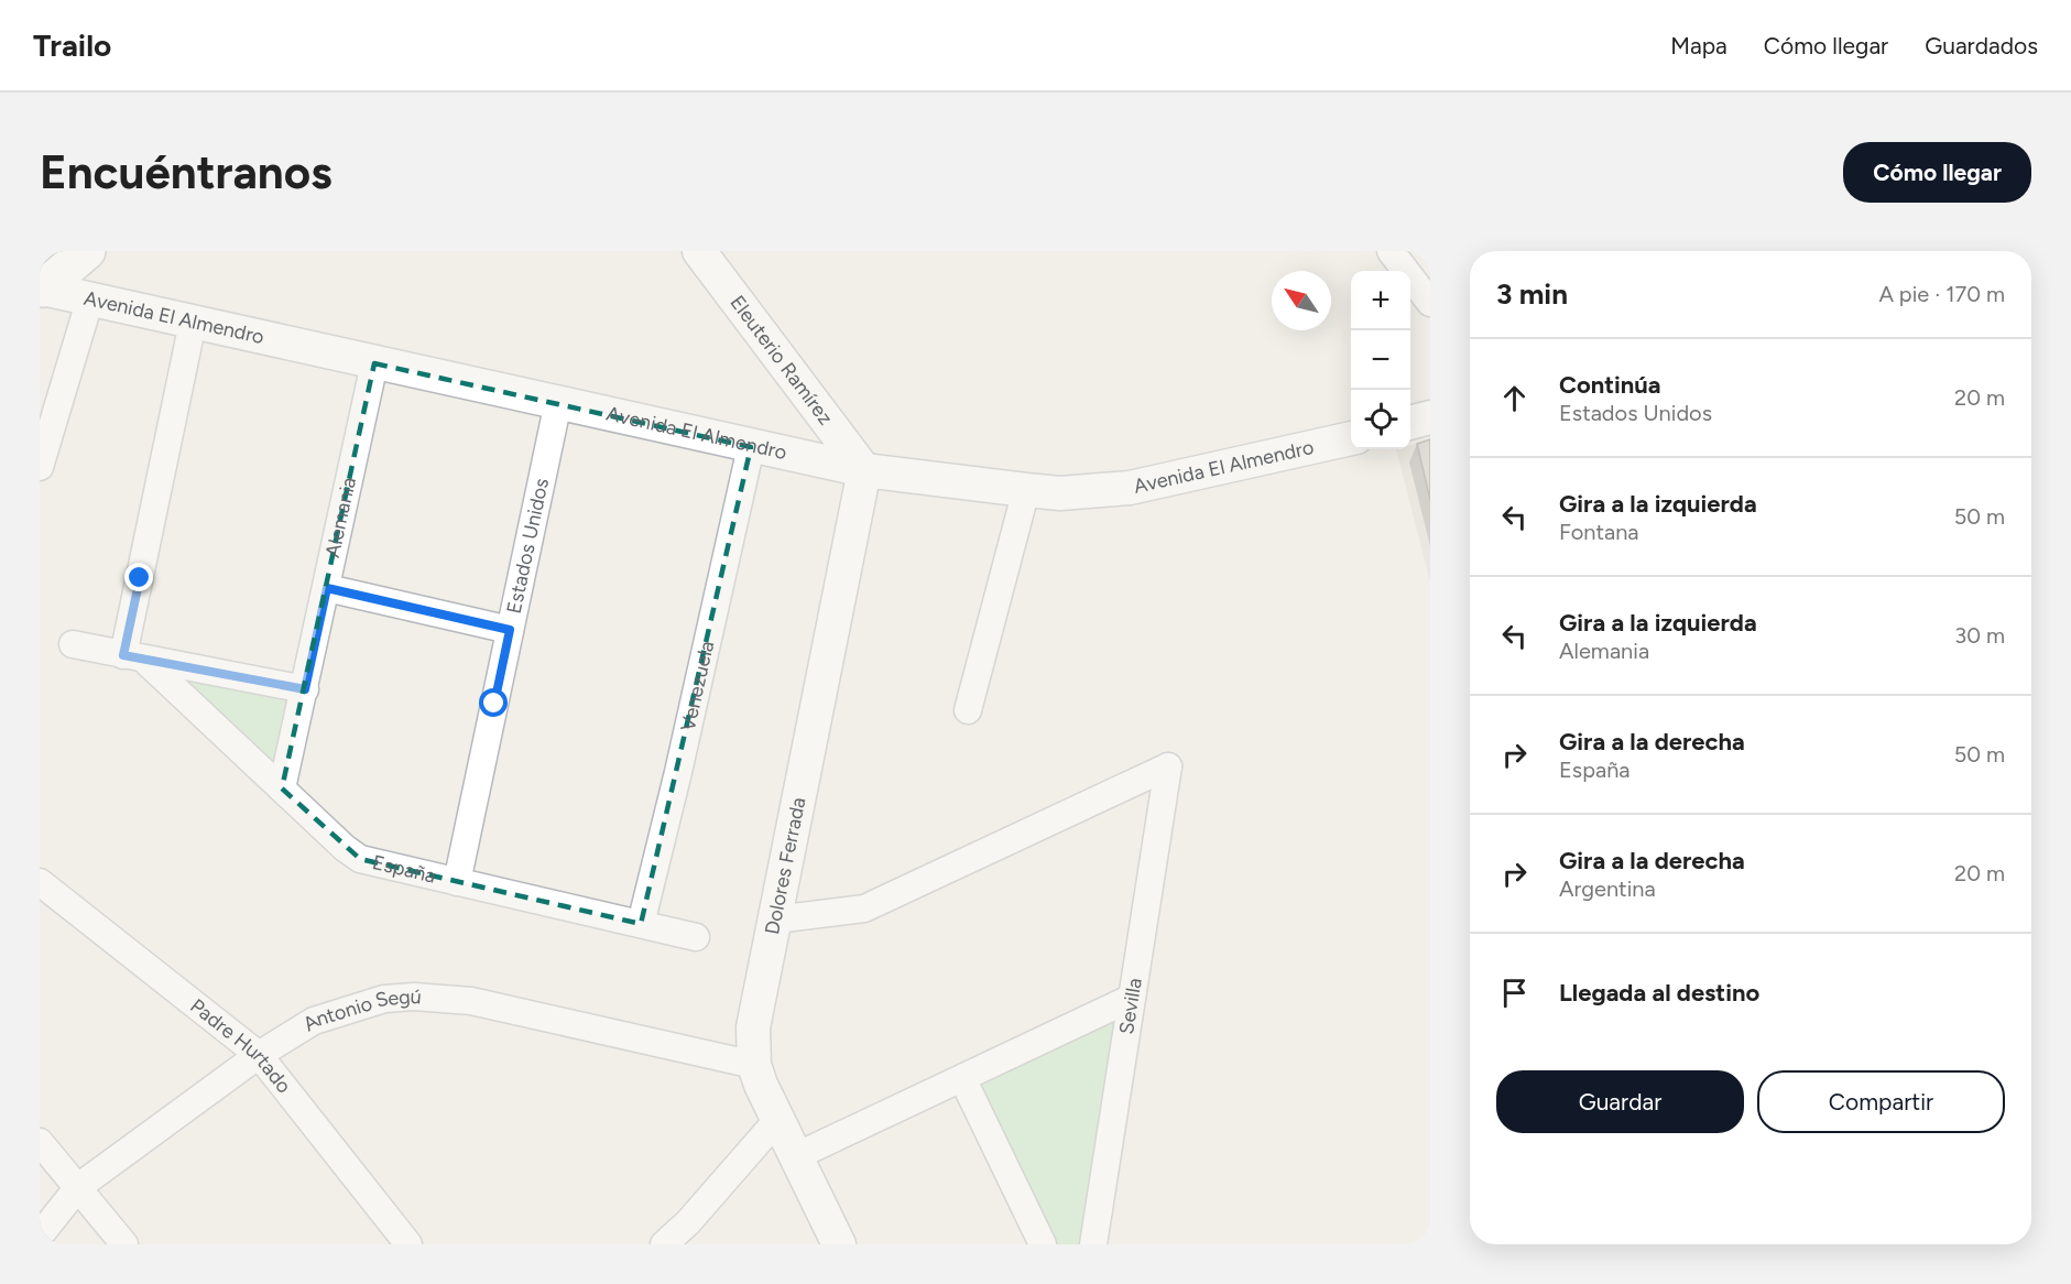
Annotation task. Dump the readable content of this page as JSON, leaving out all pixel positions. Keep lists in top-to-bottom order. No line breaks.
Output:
{"streets":{"street":["Avenida El Almendro","Eleuterio Ramírez","Alemania","Estados Unidos","Venezuela","Dolores Ferrada","España","Sevilla","Antonio Segú","Padre Hurtado"]},"crossings":[["Avenida El Almendro","Eleuterio Ramírez"],["Avenida El Almendro","Alemania"],["Avenida El Almendro","Estados Unidos"],["Avenida El Almendro","Venezuela"],["Avenida El Almendro","Dolores Ferrada"],["Eleuterio Ramírez","Dolores Ferrada"],["Alemania","España"],["Estados Unidos","España"],["Venezuela","España"],["Dolores Ferrada","Sevilla"],["Dolores Ferrada","Antonio Segú"],["Antonio Segú","Padre Hurtado"]],"north":"top left","page":{"header":"Trailo","nav":["Mapa","Cómo llegar","Guardados"],"buttons":["Cómo llegar",["Guardar","Compartir"]],"title":"Encuéntranos","heading":["3 min","A pie · 170 m"],"map_buttons":["+","−"],"list":[["Continúa","Estados Unidos","20 m"],["Gira a la izquierda","Fontana","50 m"],["Gira a la izquierda","Alemania","30 m"],["Gira a la derecha","España","50 m"],["Gira a la derecha","Argentina","20 m"],"Llegada al destino"]}}
